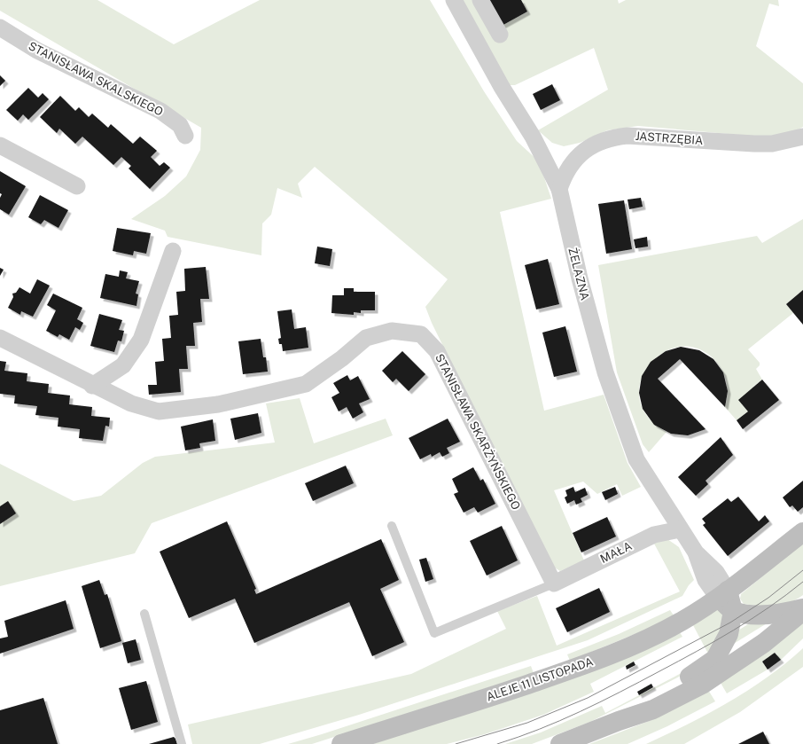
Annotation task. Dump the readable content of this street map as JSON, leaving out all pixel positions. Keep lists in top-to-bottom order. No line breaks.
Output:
{"streets":{"main road":["ALEJE 11 LISTOPADA"],"street":["STANISŁAWA SKALSKIEGO","JASTRZĘBIA","ŻELAZNA","STANISŁAWA SKARŻYŃSKIEGO","MAŁA"]},"crossings":[["JASTRZĘBIA","ŻELAZNA"],["ŻELAZNA","MAŁA"],["ŻELAZNA","ALEJE 11 LISTOPADA"],["STANISŁAWA SKARŻYŃSKIEGO","MAŁA"]]}
